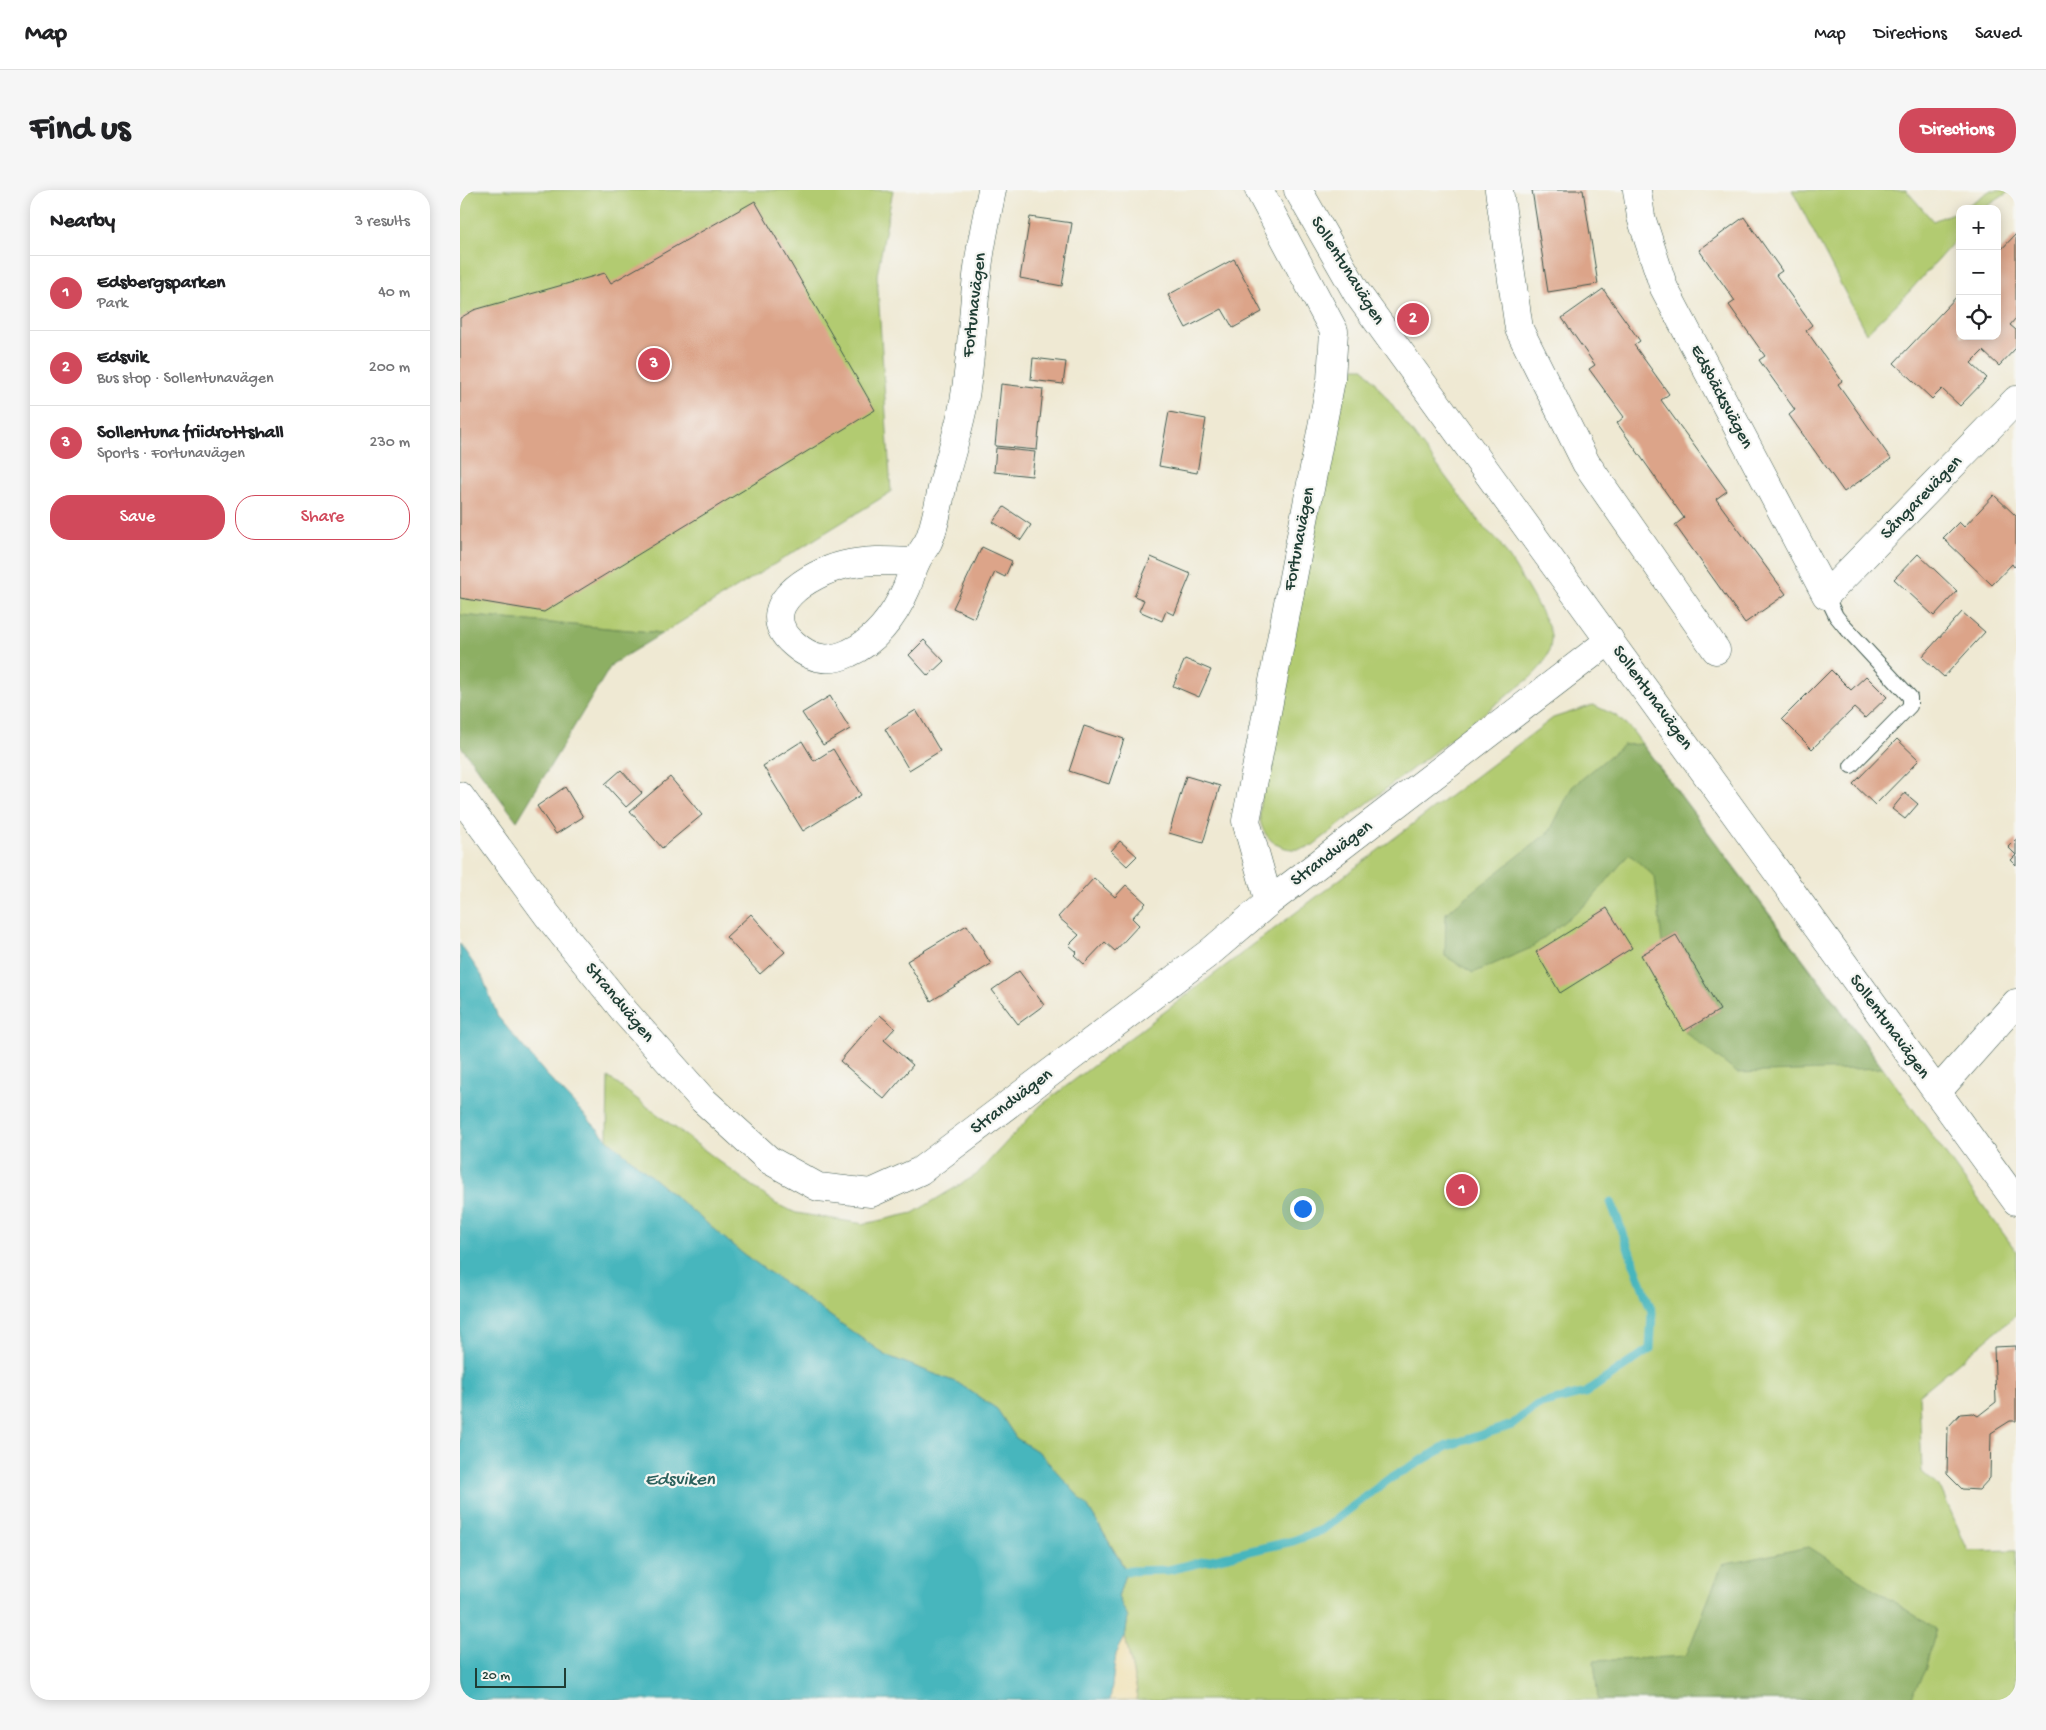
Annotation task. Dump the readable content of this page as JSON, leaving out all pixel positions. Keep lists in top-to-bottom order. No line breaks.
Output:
{"streets":{"street":["Sollentunavägen","Fortunavägen","Edsbäcksvägen","Sångarevägen","Strandvägen"]},"crossings":[["Sollentunavägen","Strandvägen"],["Fortunavägen","Strandvägen"],["Edsbäcksvägen","Sångarevägen"]],"water":["Edsviken"],"scale_bar":"20 m","page":{"header":"Map","nav":["Map","Directions","Saved"],"buttons":["Directions",["Save","Share"]],"title":"Find us","heading":["Nearby","3 results"],"map_buttons":["+","−"],"list":[{"mark":"1","name":"Edsbergsparken","note":"Park","value":"40 m"},{"mark":"2","name":"Edsvik","note":"Bus stop · Sollentunavägen","value":"200 m"},{"mark":"3","name":"Sollentuna friidrottshall","note":"Sports · Fortunavägen","value":"230 m"}],"pins":["2","3","1"],"scale":"20 m"}}
